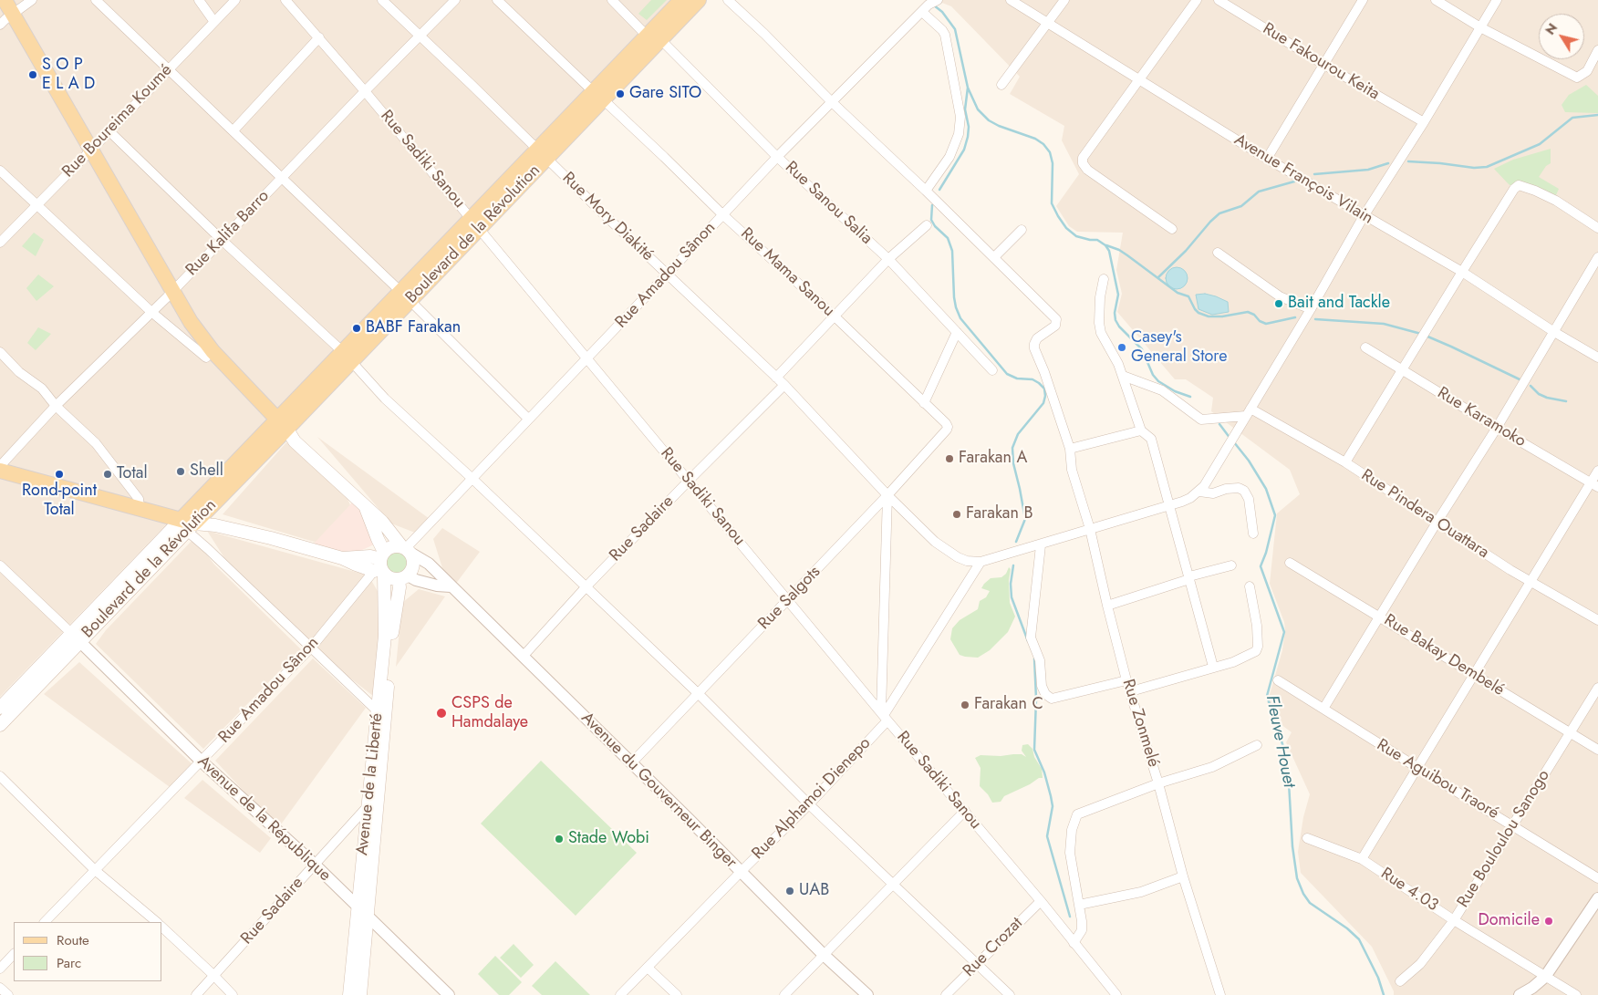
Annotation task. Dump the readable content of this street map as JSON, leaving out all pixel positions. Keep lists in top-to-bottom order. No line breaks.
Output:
{"streets":{"main road":["Boulevard de la Révolution","Avenue de la Liberté","Avenue du Gouverneur Binger"],"street":["Rue Fakourou Keita","Rue Boureima Koumé","Rue Sadiki Sanou","Avenue François Vilain","Rue Sanou Salia","Rue Mory Diakité","Rue Kalifa Barro","Rue Mama Sanou","Rue Amadou Sânon","Rue Karamoko","Rue Pindera Ouattara","Rue Sadaire","Rue Salgots","Rue Bakay Dembelé","Rue Zonmelé","Rue Aguibou Traoré","Rue Alphamoi Dienepo","Avenue de la République","Rue Bouloulou Sanogo","Rue 4.03","Rue Crozat"]},"crossings":[["Rue Sadiki Sanou","Rue Kalifa Barro"],["Rue Sadiki Sanou","Boulevard de la Révolution"],["Rue Sadiki Sanou","Rue Amadou Sânon"],["Rue Sadiki Sanou","Rue Sadaire"],["Rue Sadiki Sanou","Rue Salgots"],["Rue Sadiki Sanou","Rue Alphamoi Dienepo"],["Rue Sadiki Sanou","Rue Crozat"],["Rue Sanou Salia","Boulevard de la Révolution"],["Rue Sanou Salia","Rue Amadou Sânon"],["Rue Mory Diakité","Rue Kalifa Barro"],["Rue Mory Diakité","Boulevard de la Révolution"],["Rue Mory Diakité","Rue Amadou Sânon"],["Rue Mory Diakité","Rue Sadaire"],["Rue Mory Diakité","Rue Salgots"],["Rue Mory Diakité","Rue Alphamoi Dienepo"],["Boulevard de la Révolution","Rue Mama Sanou"],["Boulevard de la Révolution","Avenue du Gouverneur Binger"],["Boulevard de la Révolution","Avenue de la République"],["Rue Mama Sanou","Rue Amadou Sânon"],["Rue Mama Sanou","Rue Salgots"],["Rue Amadou Sânon","Avenue de la Liberté"],["Rue Amadou Sânon","Avenue du Gouverneur Binger"],["Rue Amadou Sânon","Avenue de la République"],["Rue Sadaire","Avenue de la Liberté"],["Rue Sadaire","Avenue du Gouverneur Binger"],["Rue Sadaire","Avenue de la République"],["Rue Salgots","Avenue du Gouverneur Binger"],["Rue Bakay Dembelé","Rue Bouloulou Sanogo"],["Rue Aguibou Traoré","Rue Bouloulou Sanogo"],["Avenue de la Liberté","Avenue du Gouverneur Binger"],["Avenue de la Liberté","Avenue de la République"],["Avenue du Gouverneur Binger","Rue Alphamoi Dienepo"],["Rue Bouloulou Sanogo","Rue 4.03"]],"water":["Fleuve Houet"],"places":["S O P E L A D","Gare SITO","Bait and Tackle","BABF Farakan","Casey's General Store","Farakan A","Shell","Rond-point Total","Total","Farakan B","Farakan C","CSPS de Hamdalaye","Stade Wobi","UAB","Domicile"],"legend":["Route","Parc"],"north":"top left"}
